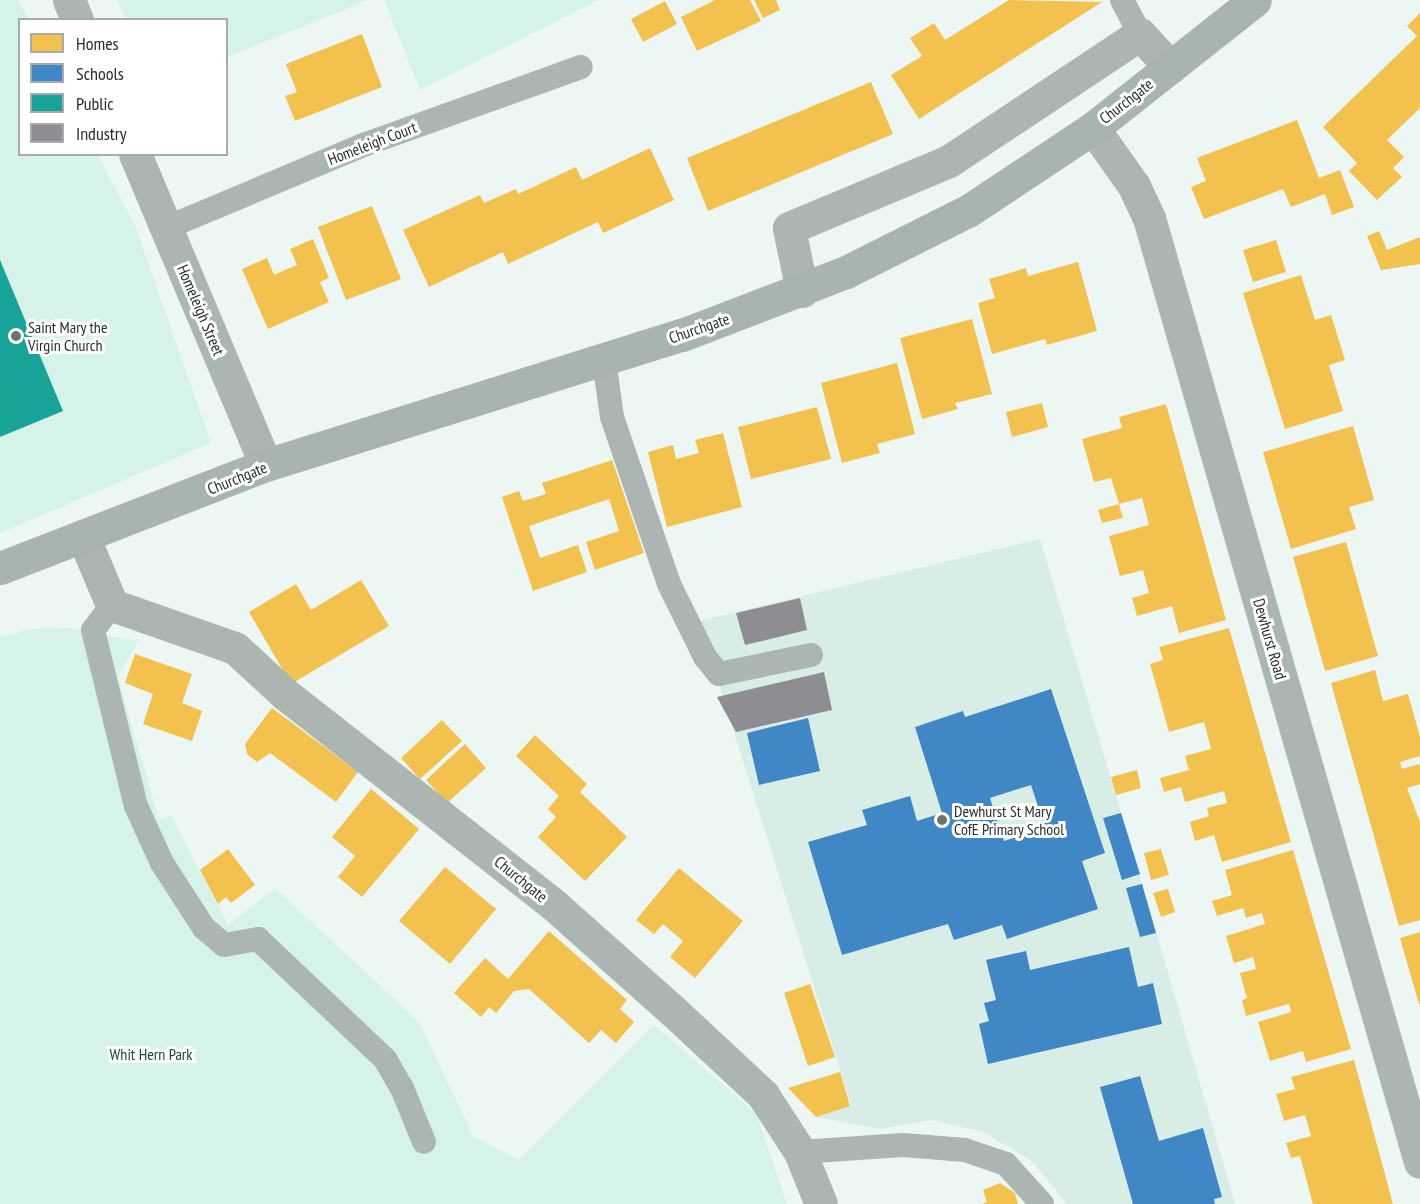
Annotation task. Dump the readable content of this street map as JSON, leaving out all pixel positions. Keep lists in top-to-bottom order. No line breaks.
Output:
{"streets":{"street":["Churchgate","Homeleigh Street","Dewhurst Road"],"lane":["Homeleigh Court"]},"crossings":[["Churchgate","Homeleigh Street"],["Churchgate","Dewhurst Road"],["Homeleigh Court","Homeleigh Street"]],"parks":["Whit Hern Park"],"places":["Saint Mary the Virgin Church","Dewhurst St Mary CofE Primary School"],"legend":["Homes","Schools","Public","Industry"]}
